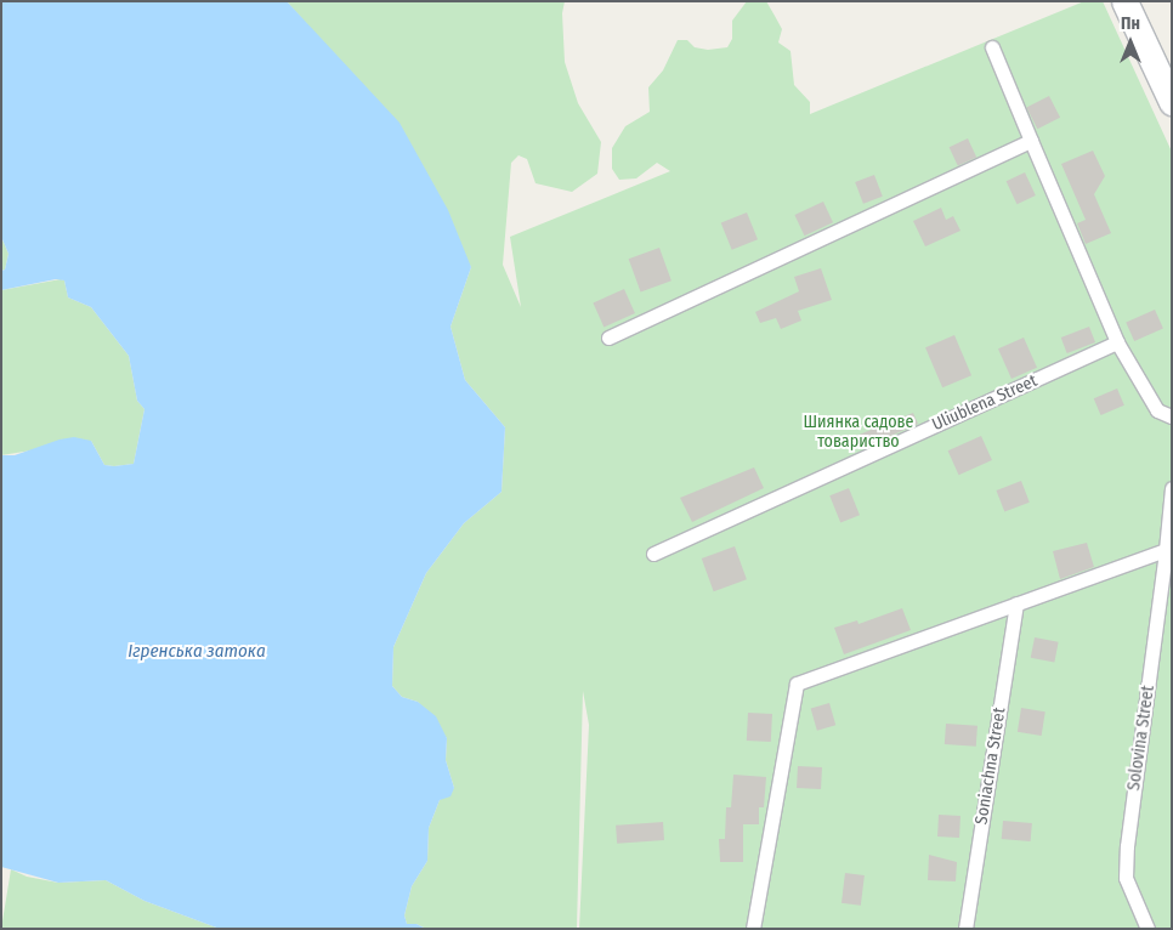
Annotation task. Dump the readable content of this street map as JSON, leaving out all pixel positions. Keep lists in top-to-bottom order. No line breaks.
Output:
{"streets":{"lane":["Uliublena Street","Solovina Street","Soniachna Street"]},"water":["Ігренська затока"],"parks":["Шиянка садове товариство"],"north":"top"}
